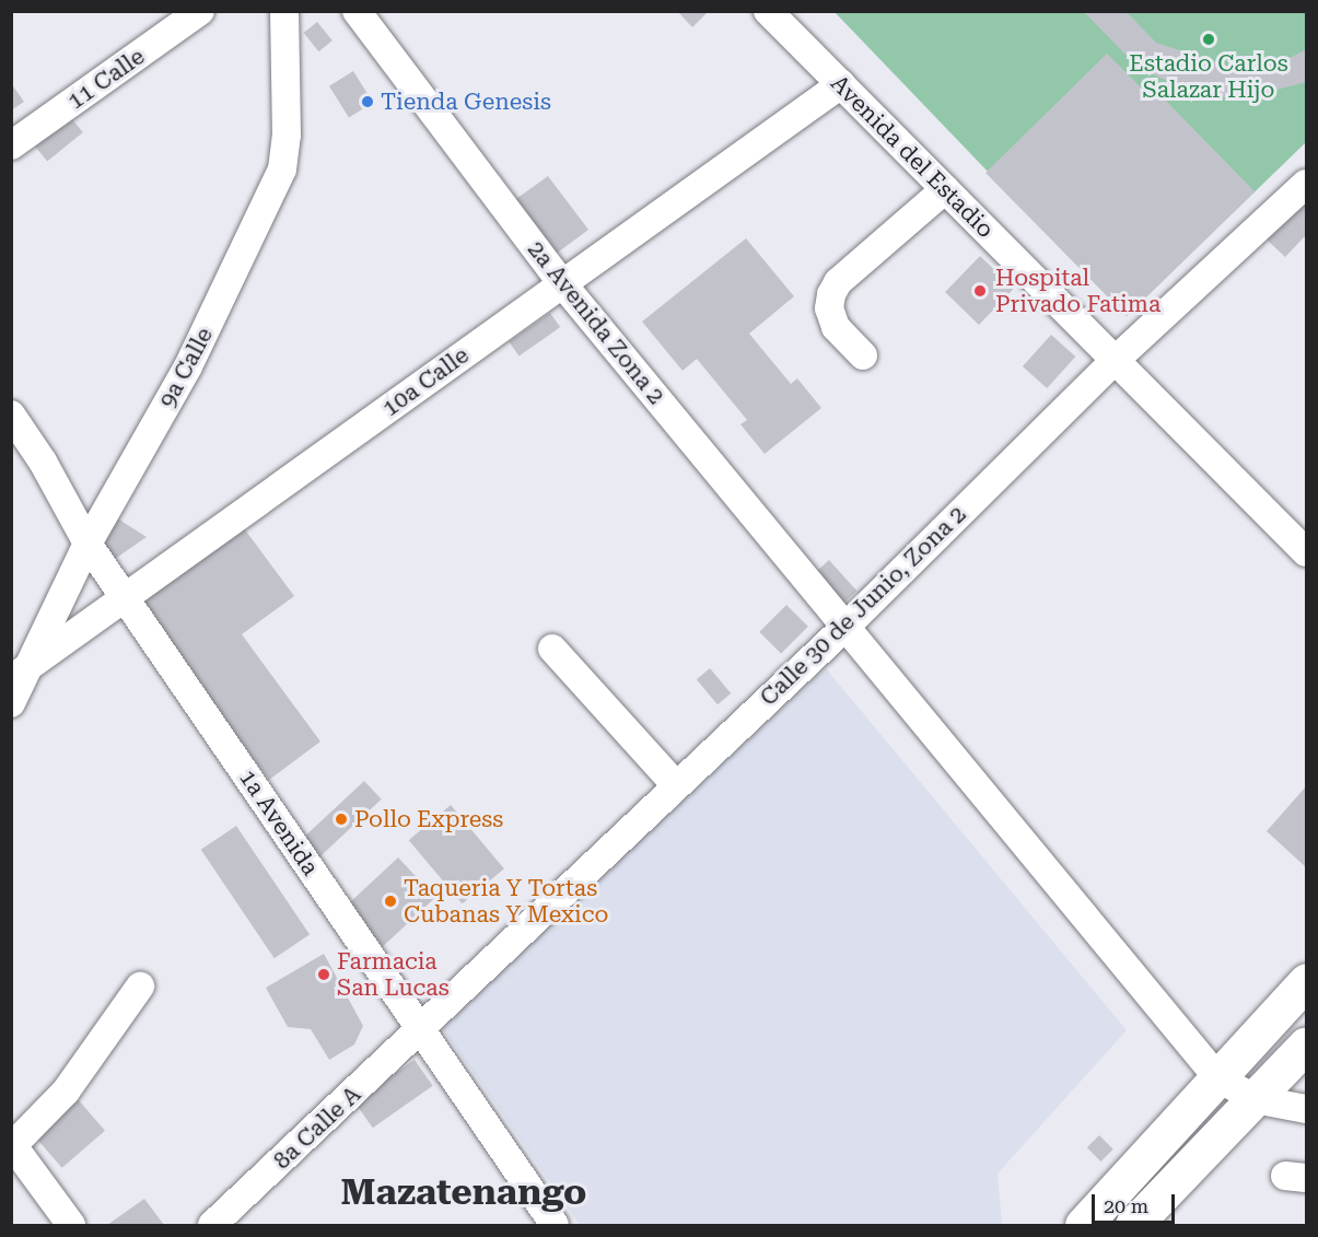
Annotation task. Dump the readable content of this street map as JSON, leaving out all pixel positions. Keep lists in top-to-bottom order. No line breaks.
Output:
{"streets":{"street":["11 Calle","Avenida del Estadio","2a Avenida Zona 2","9a Calle","10a Calle","Calle 30 de Junio, Zona 2","1a Avenida","8a Calle A"]},"crossings":[["Avenida del Estadio","10a Calle"],["Avenida del Estadio","Calle 30 de Junio, Zona 2"],["2a Avenida Zona 2","10a Calle"],["2a Avenida Zona 2","Calle 30 de Junio, Zona 2"],["9a Calle","10a Calle"],["9a Calle","1a Avenida"],["10a Calle","1a Avenida"],["Calle 30 de Junio, Zona 2","1a Avenida"],["Calle 30 de Junio, Zona 2","8a Calle A"],["1a Avenida","8a Calle A"]],"districts":["Mazatenango"],"places":["Estadio Carlos Salazar Hijo","Tienda Genesis","Hospital Privado Fatima","Pollo Express","Taqueria Y Tortas Cubanas Y Mexico","Farmacia San Lucas"],"scale_bar":"20 m"}
